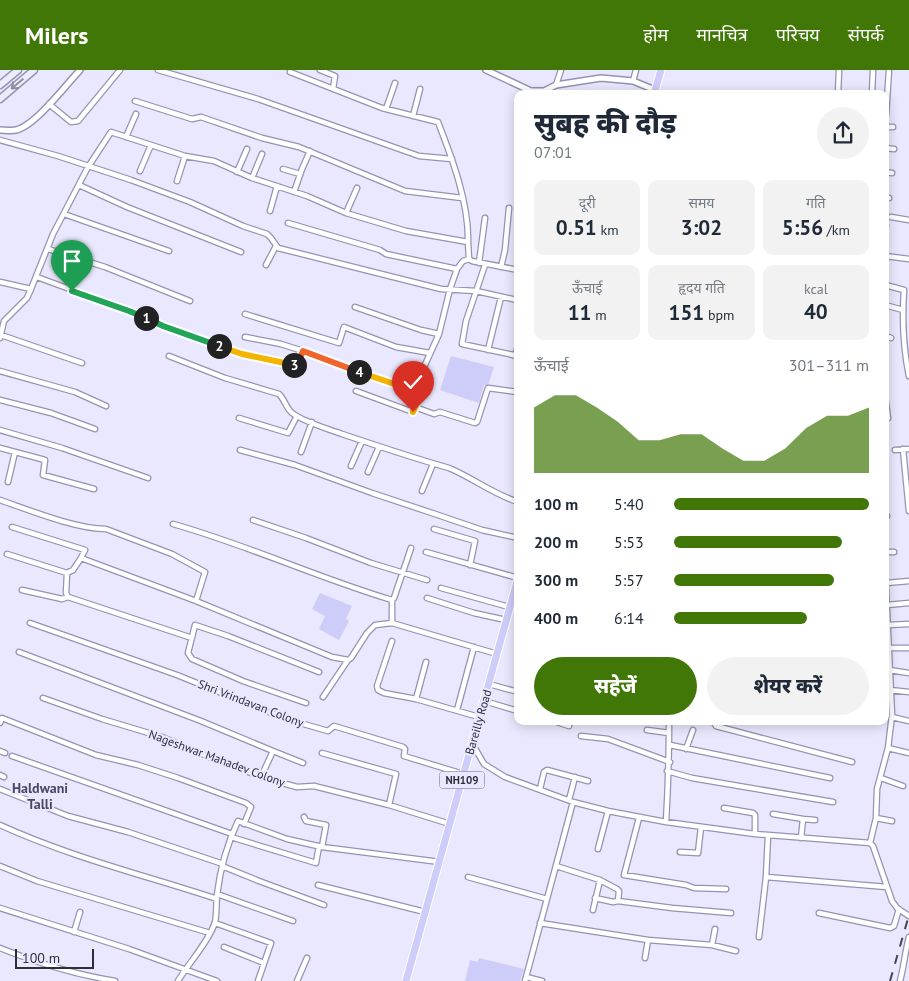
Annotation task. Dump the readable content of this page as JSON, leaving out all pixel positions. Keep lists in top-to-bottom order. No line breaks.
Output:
{"streets":{"highway":["Bareilly Road","NH109"],"street":["Shri Vrindavan Colony","Nageshwar Mahadev Colony"]},"crossings":[["Shri Vrindavan Colony","Bareilly Road"],["Bareilly Road","Nageshwar Mahadev Colony"]],"districts":["Haldwani Talli"],"scale_bar":"100 m","page":{"header":"Milers","nav":["होम","मानचित्र","परिचय","संपर्क"],"heading":["सुबह की दौड़","07:01"],"stats":[["दूरी","0.51 km"],["समय","3:02"],["गति","5:56 /km"],["ऊँचाई","11 m"],["हृदय गति","151 bpm"],["kcal","40"]],"pins":["1","2","3","4"],"chart":["ऊँचाई","301–311 m"],"list":[{"name":"100 m","note":"5:40"},{"name":"200 m","note":"5:53"},{"name":"300 m","note":"5:57"},{"name":"400 m","note":"6:14"}],"buttons":["सहेजें","शेयर करें"],"scale":"100 m"}}
